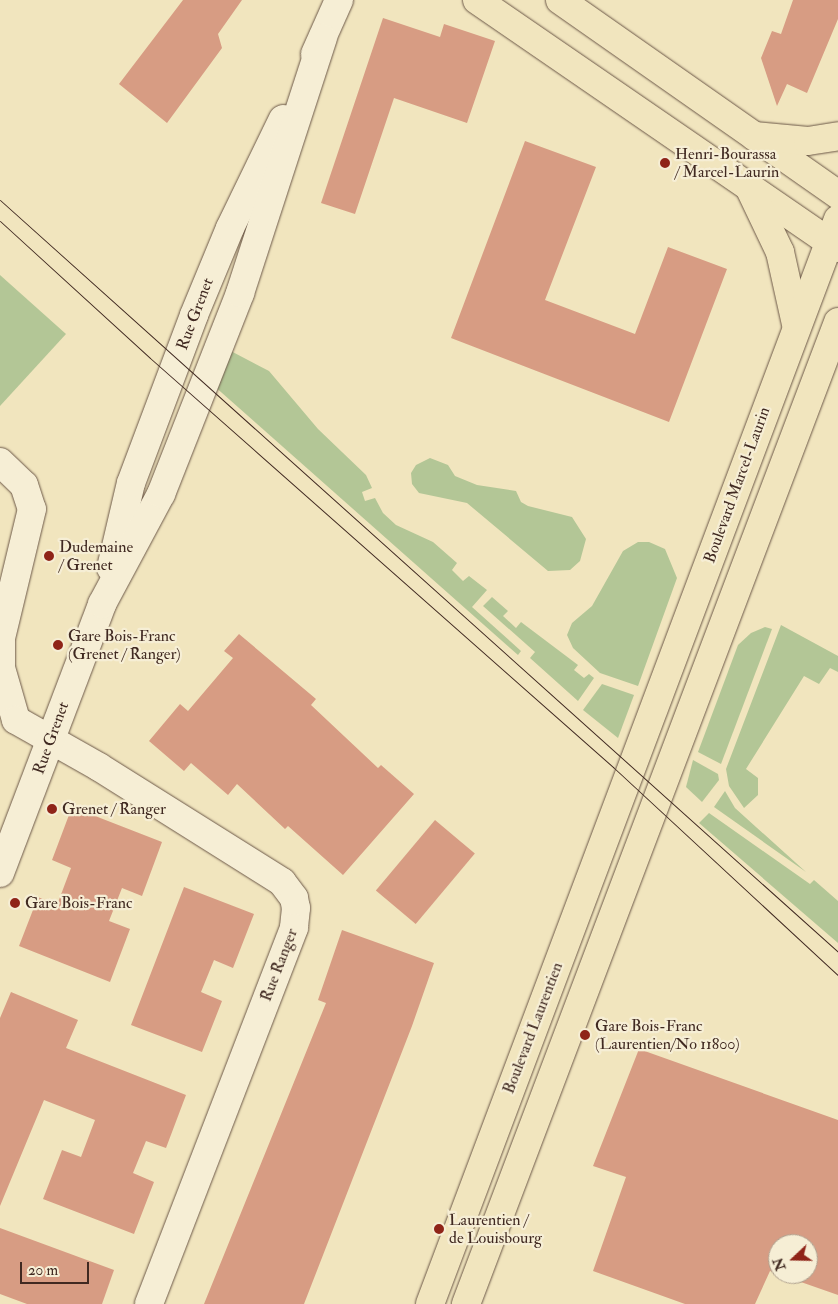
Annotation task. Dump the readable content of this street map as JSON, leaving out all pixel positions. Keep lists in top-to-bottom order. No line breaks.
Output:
{"streets":{"main road":["Boulevard Marcel-Laurin","Boulevard Laurentien"],"street":["Rue Grenet","Rue Ranger"]},"crossings":[["Rue Grenet","Rue Ranger"],["Boulevard Marcel-Laurin","Boulevard Laurentien"]],"places":["Henri-Bourassa / Marcel-Laurin","Dudemaine / Grenet","Gare Bois-Franc (Grenet / Ranger)","Grenet / Ranger","Gare Bois-Franc","Gare Bois-Franc (Laurentien/No 11800)","Laurentien / de Louisbourg"],"scale_bar":"20 m","north":"left"}
